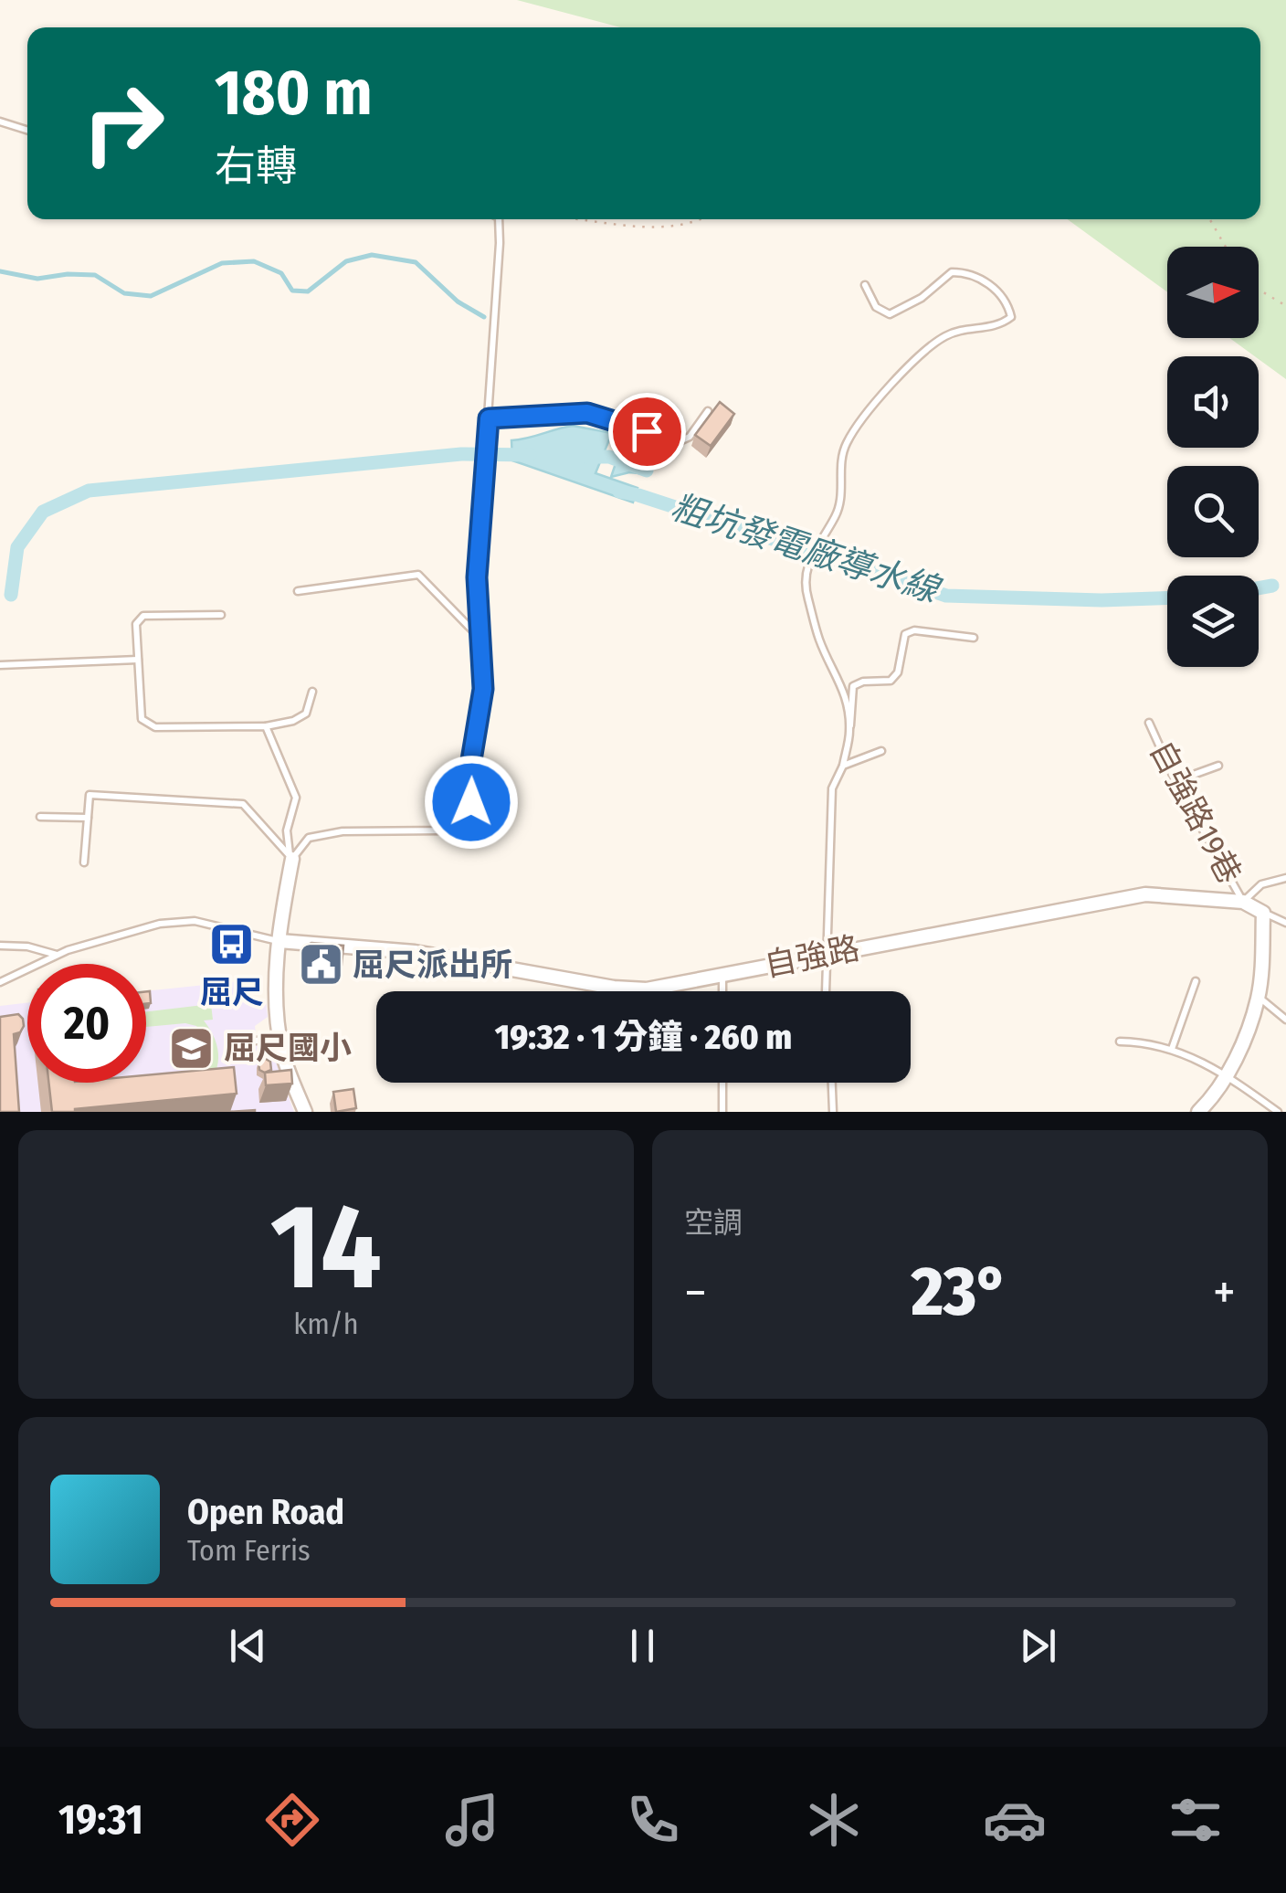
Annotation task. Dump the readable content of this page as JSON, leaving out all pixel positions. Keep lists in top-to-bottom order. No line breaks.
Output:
{"streets":{"street":["自強路"],"lane":["自強路19巷"]},"crossings":[["自強路19巷","自強路"]],"water":["粗坑發電廠導水線"],"places":{"bus stop":["屈尺"],"public building":["屈尺派出所"],"school or university":["屈尺國小"]},"north":"right","page":{"turn":["180 m","右轉"],"limit":"20","trip":"19:32 · 1 分鐘 · 260 m","tile":[["14","km/h"],"空調"],"heat":["−","23°","+"],"song":["Open Road","Tom Ferris"],"tabs":"19:31"}}
